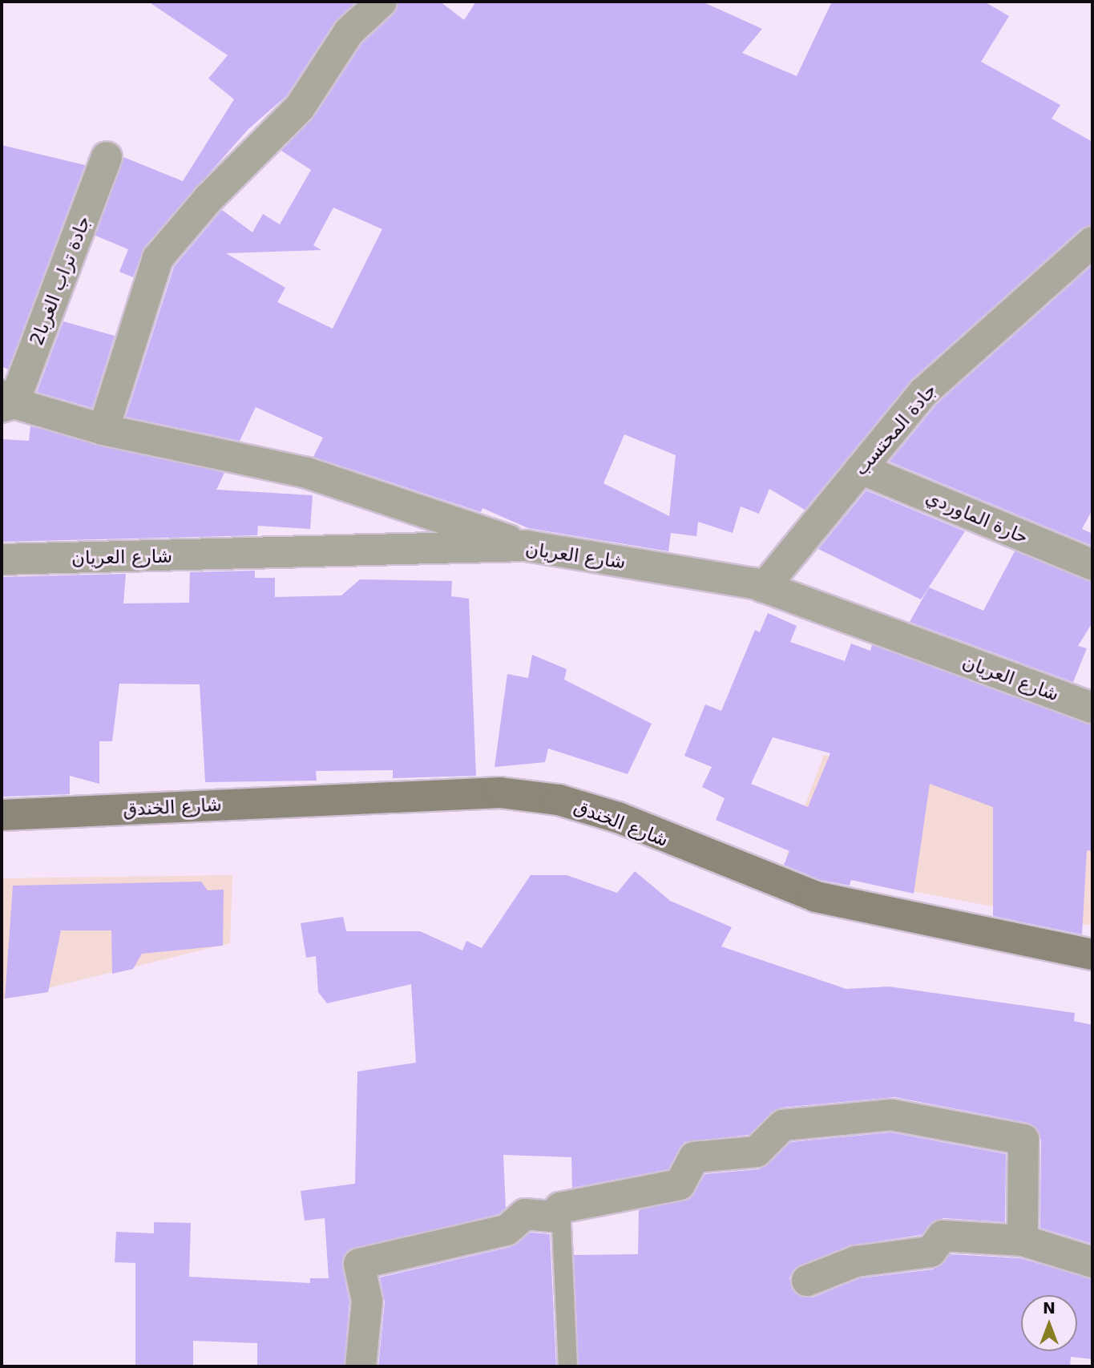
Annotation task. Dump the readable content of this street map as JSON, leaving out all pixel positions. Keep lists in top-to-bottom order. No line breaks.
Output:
{"streets":{"main road":["شارع الخندق"],"street":["جادة تراب الغربا2","جادة المحتسب","حارة الماوردي","شارع العريان"]},"crossings":[["جادة المحتسب","حارة الماوردي"],["جادة المحتسب","شارع العريان"]],"north":"top"}
